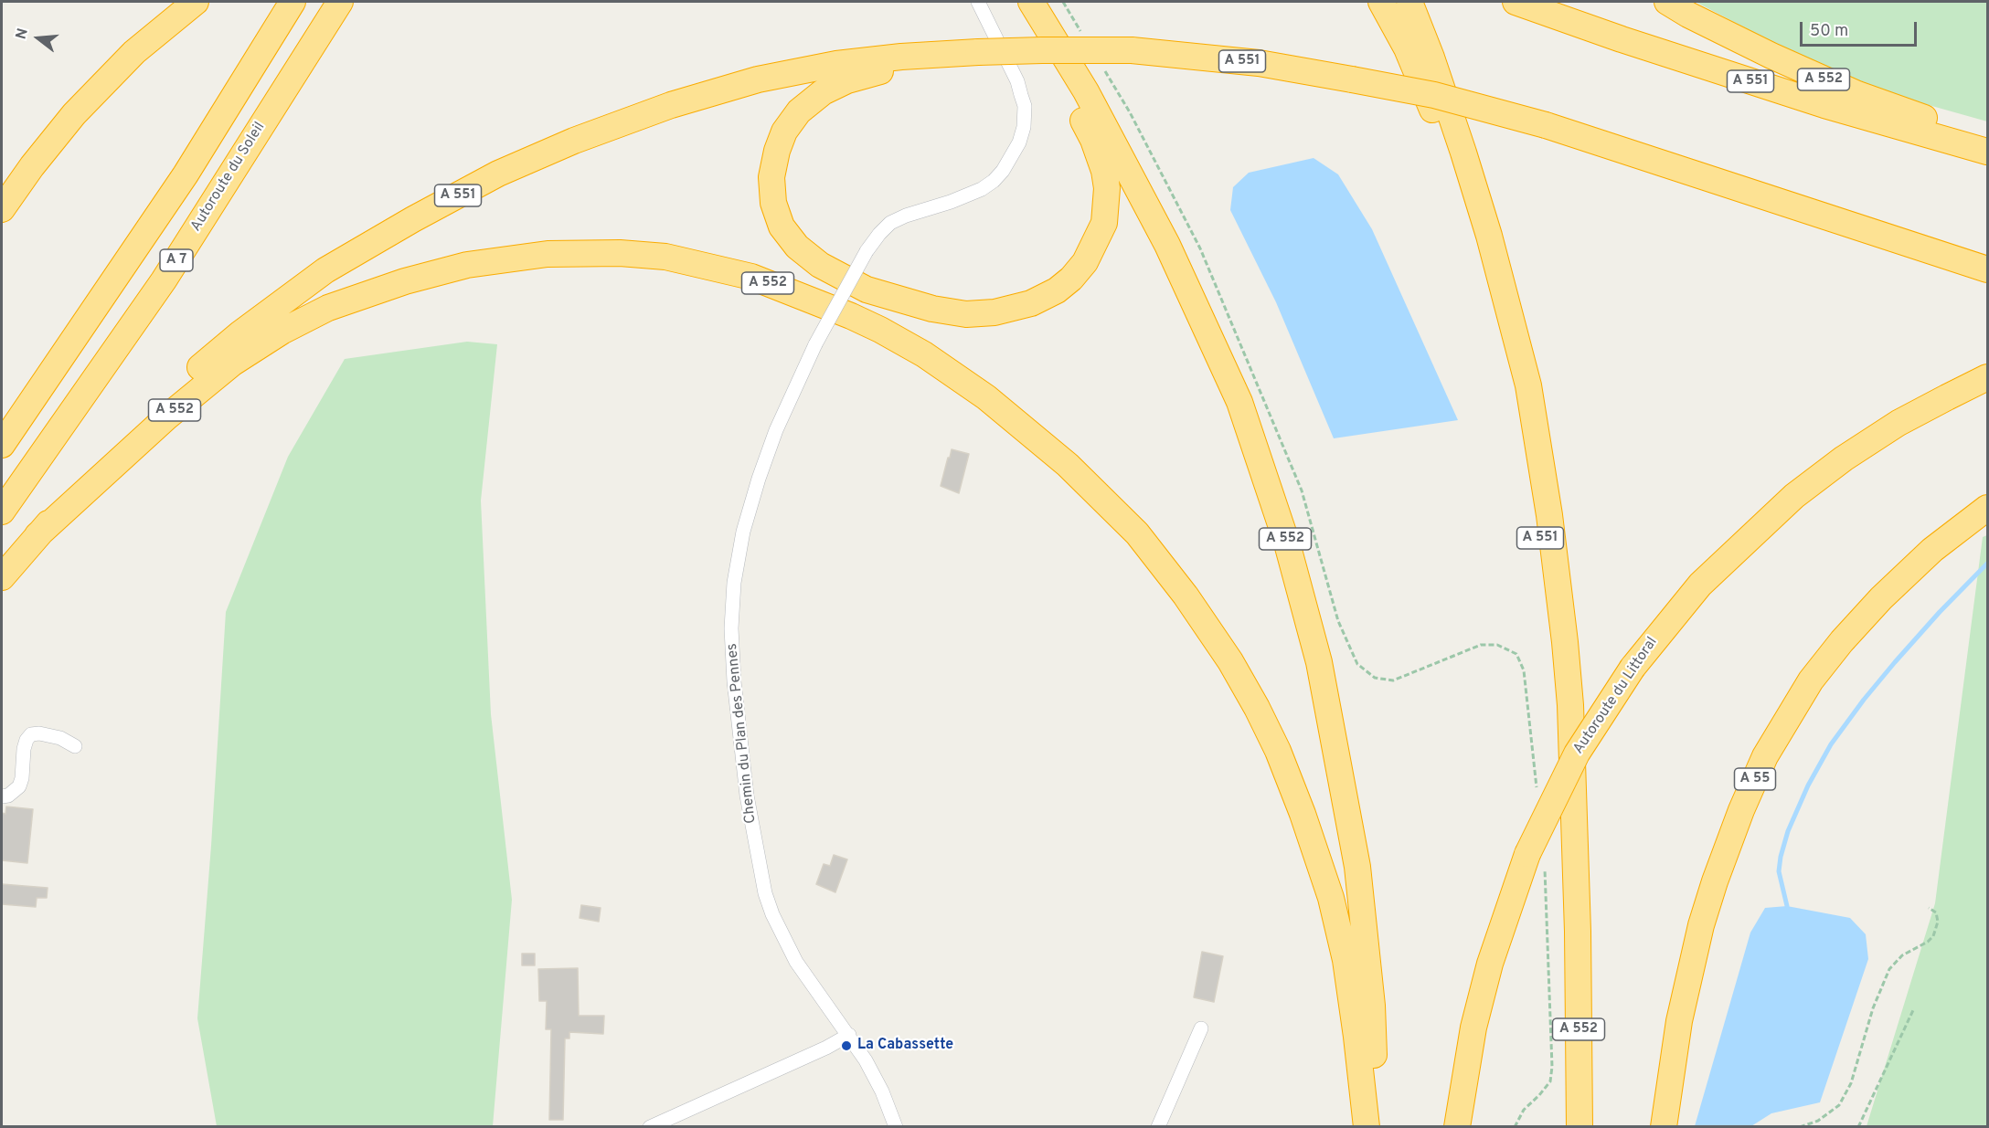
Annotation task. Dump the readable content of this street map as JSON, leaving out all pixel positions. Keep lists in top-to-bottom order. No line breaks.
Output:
{"streets":{"highway":["A 551","A 552","Autoroute du Soleil","A 7","Autoroute du Littoral","A 55"],"street":["Chemin du Plan des Pennes"]},"crossings":[["A 551","A 552"]],"places":["La Cabassette"],"scale_bar":"50 m","north":"left"}
